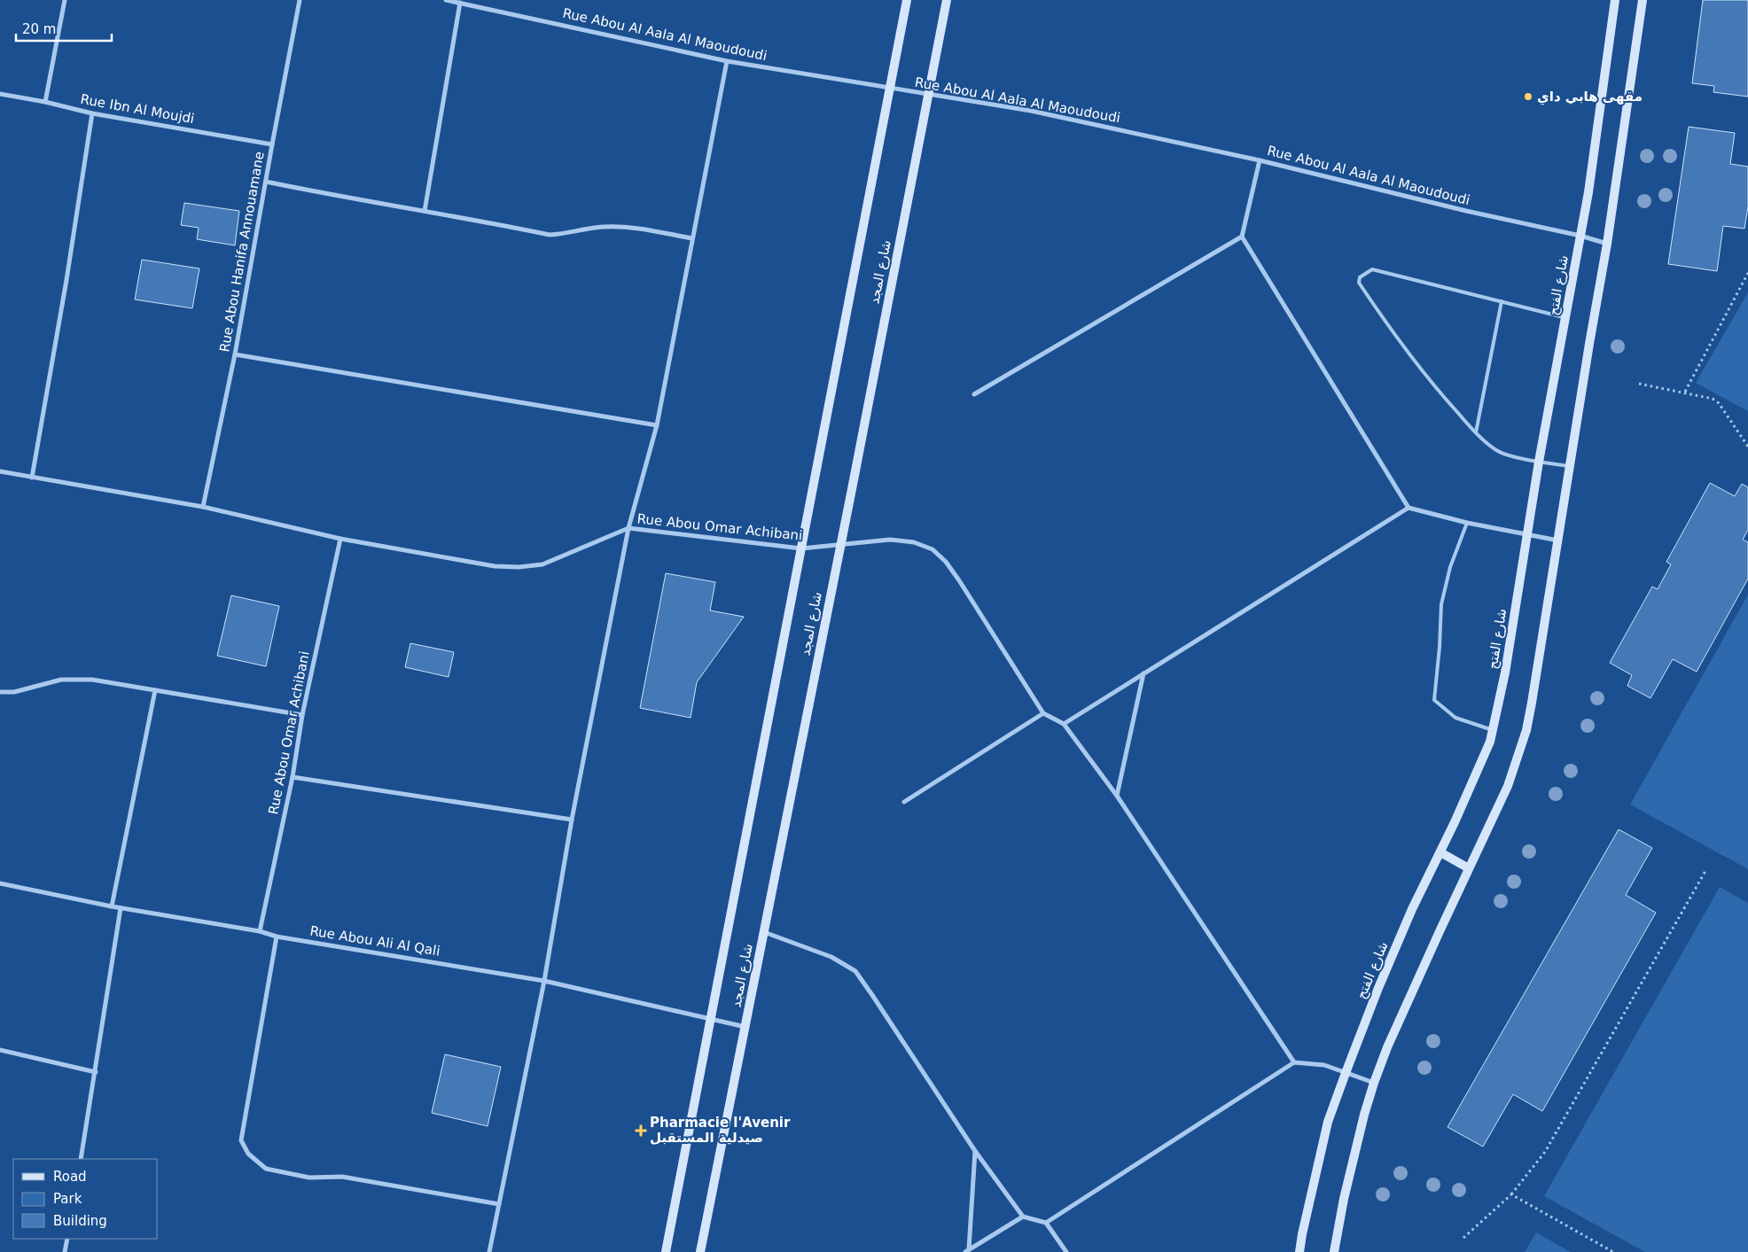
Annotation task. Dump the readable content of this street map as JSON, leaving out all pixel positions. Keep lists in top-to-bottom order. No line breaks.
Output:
{"streets":{"street":["Rue Abou Al Aala Al Maoudoudi","Rue Ibn Al Moujdi","Rue Abou Hanifa Annouamane","شارع المجد","شارع الفتح","Rue Abou Omar Achibani","Rue Abou Ali Al Qali"]},"crossings":[["Rue Abou Al Aala Al Maoudoudi","شارع المجد"],["Rue Abou Al Aala Al Maoudoudi","شارع الفتح"],["Rue Ibn Al Moujdi","Rue Abou Hanifa Annouamane"],["Rue Abou Hanifa Annouamane","Rue Abou Omar Achibani"],["شارع المجد","Rue Abou Omar Achibani"],["شارع المجد","Rue Abou Ali Al Qali"],["Rue Abou Omar Achibani","Rue Abou Ali Al Qali"]],"places":{"other":["مقهى هابي داي"],"health":["Pharmacie l'Avenir صيدلية المستقبل"]},"legend":["Road","Park","Building"],"scale_bar":"20 m"}
